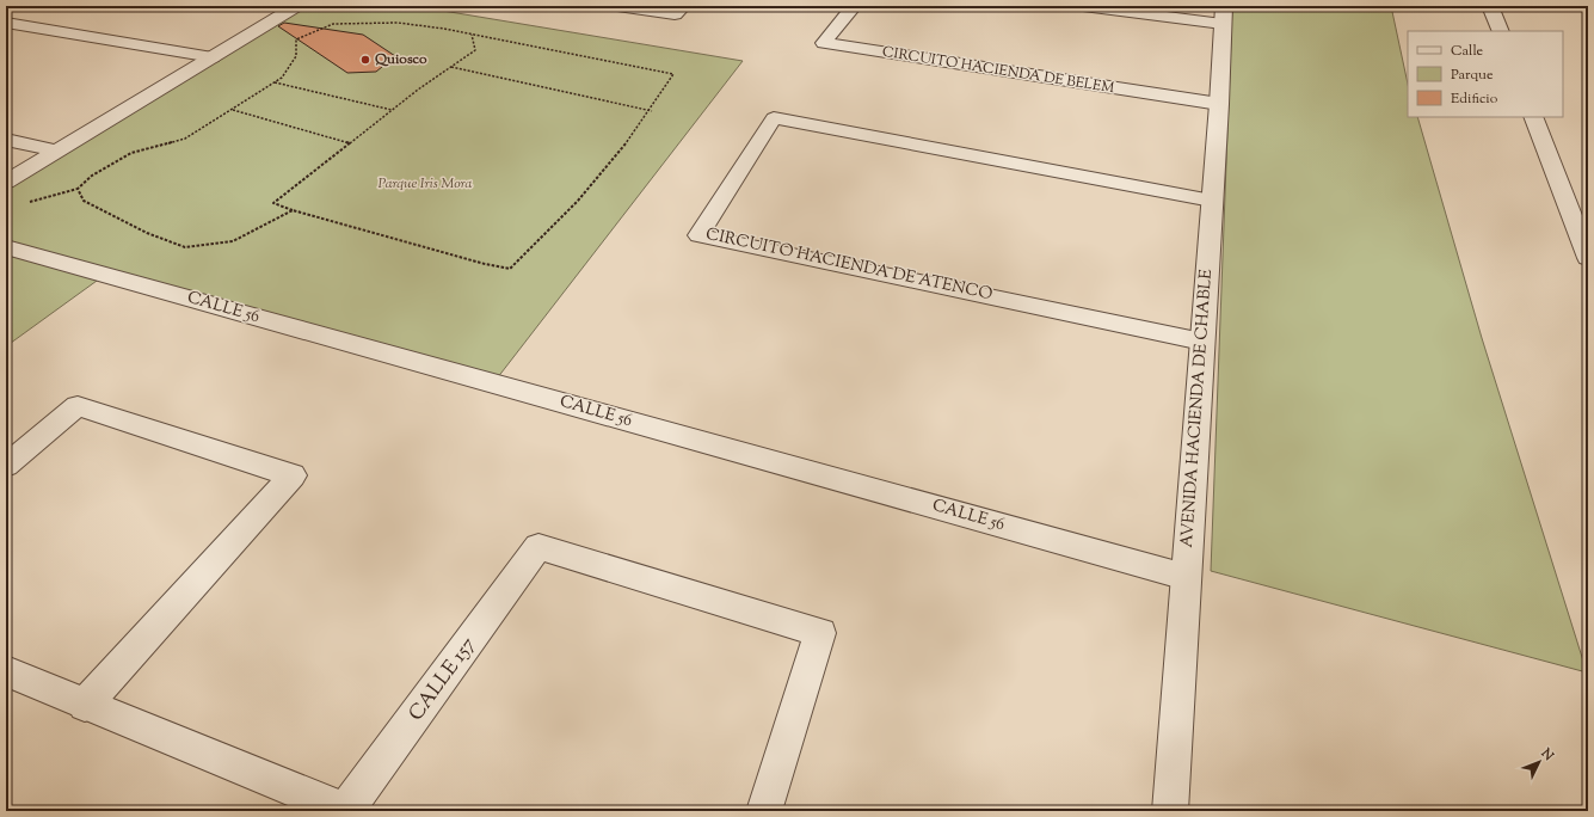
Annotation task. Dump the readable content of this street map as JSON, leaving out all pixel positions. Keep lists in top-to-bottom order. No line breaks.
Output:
{"streets":{"street":["CIRCUITO HACIENDA DE BELEM","CIRCUITO HACIENDA DE ATENCO","CALLE 56","AVENIDA HACIENDA DE CHABLE","CALLE 157"]},"crossings":[["CIRCUITO HACIENDA DE BELEM","AVENIDA HACIENDA DE CHABLE"],["CIRCUITO HACIENDA DE ATENCO","AVENIDA HACIENDA DE CHABLE"],["CALLE 56","AVENIDA HACIENDA DE CHABLE"]],"parks":["Parque Iris Mora"],"places":["Quiosco"],"legend":["Calle","Parque","Edificio"],"north":"top right"}
